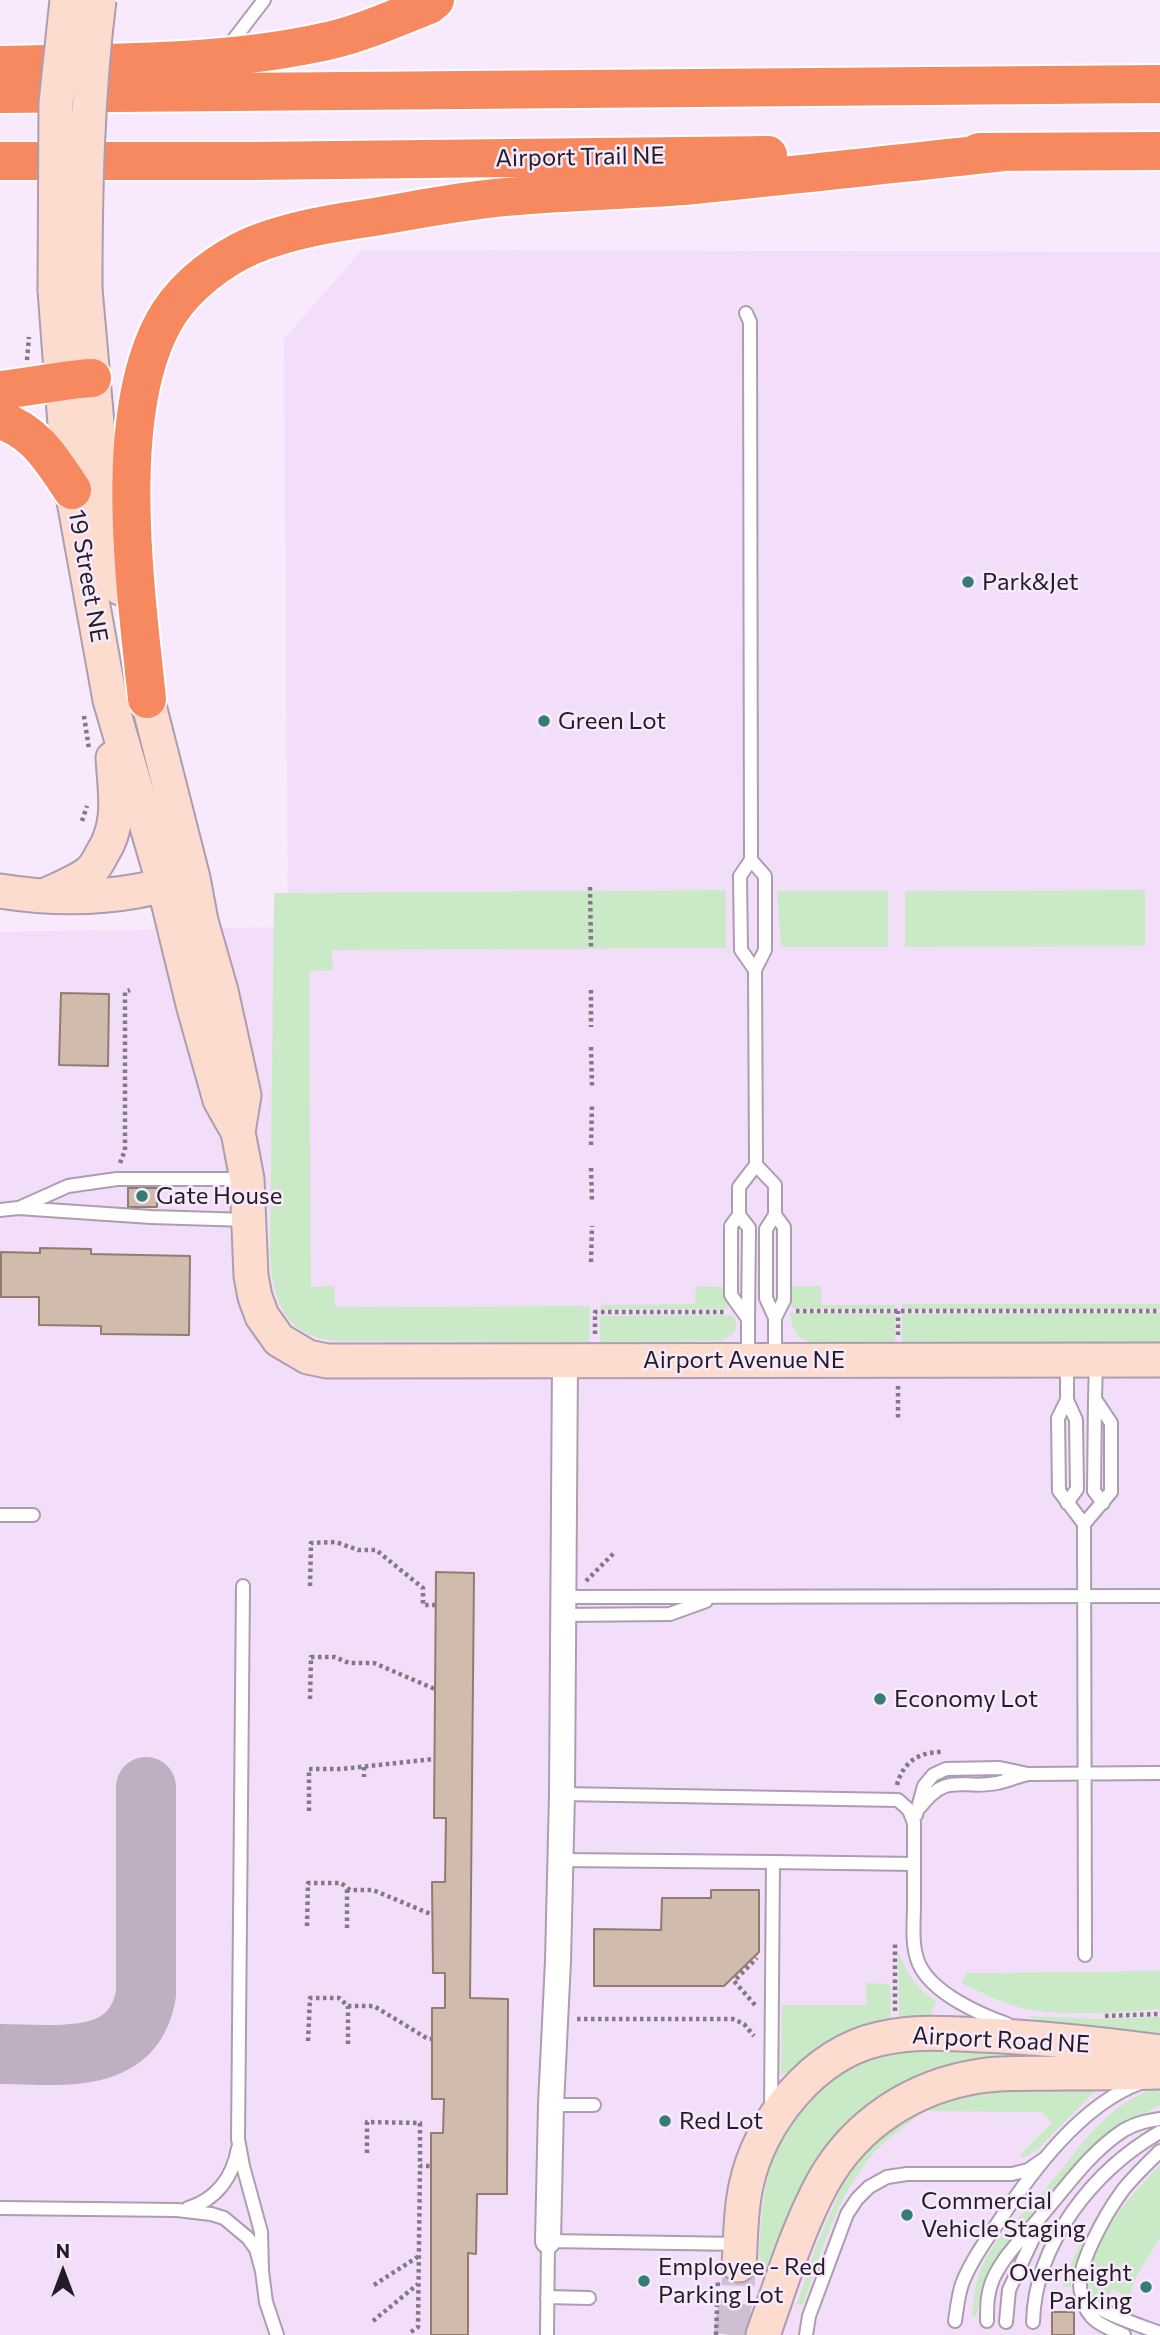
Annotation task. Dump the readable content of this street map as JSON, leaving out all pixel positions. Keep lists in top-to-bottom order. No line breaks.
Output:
{"streets":{"highway":["Airport Trail NE"],"street":["19 Street NE","Airport Avenue NE","Airport Road NE"]},"crossings":[["19 Street NE","Airport Avenue NE"]],"places":["Park&Jet","Green Lot","Gate House","Economy Lot","Red Lot","Commercial Vehicle Staging","Employee - Red Parking Lot","Overheight Parking"],"north":"top"}
